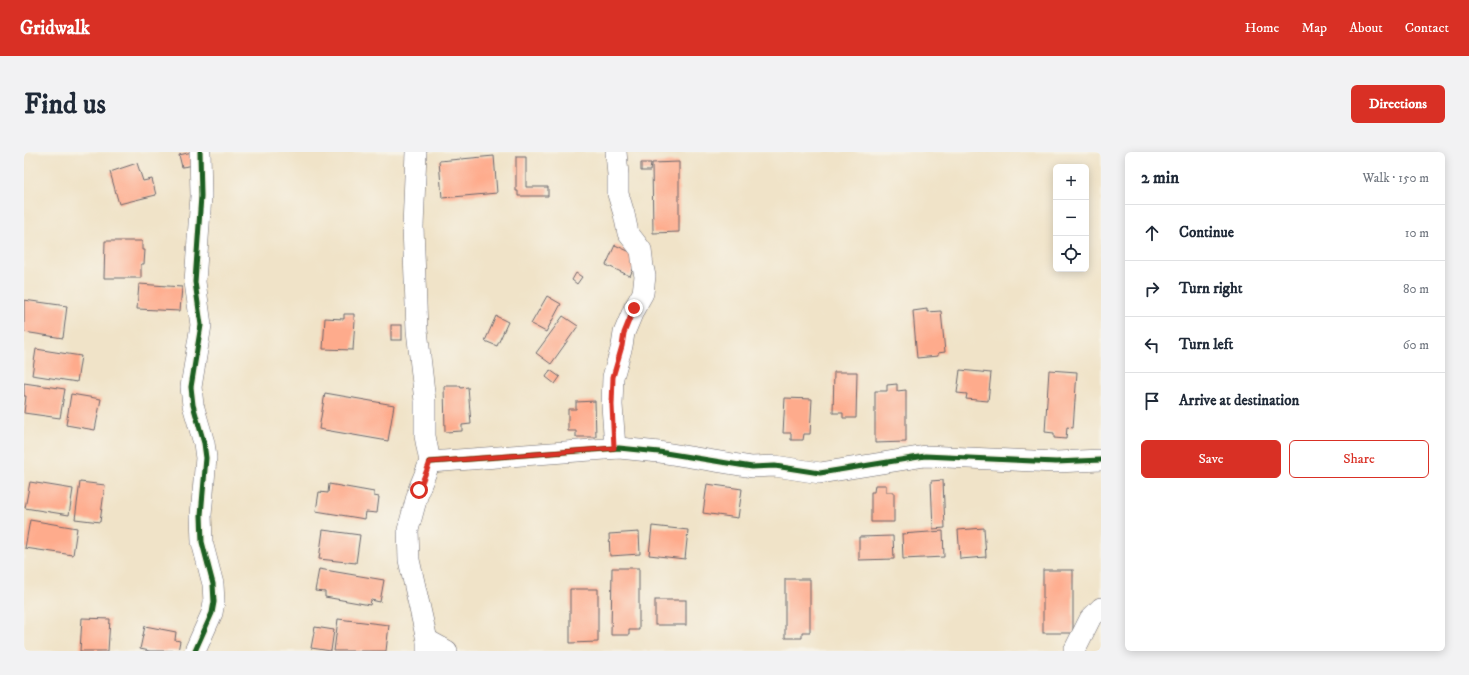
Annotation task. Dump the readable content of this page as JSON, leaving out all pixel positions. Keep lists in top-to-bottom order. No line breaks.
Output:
{"page":{"header":"Gridwalk","nav":["Home","Map","About","Contact"],"buttons":["Directions",["Save","Share"]],"title":"Find us","heading":["2 min","Walk · 150 m"],"map_buttons":["+","−"],"list":[["Continue","10 m"],["Turn right","80 m"],["Turn left","60 m"],"Arrive at destination"]}}
